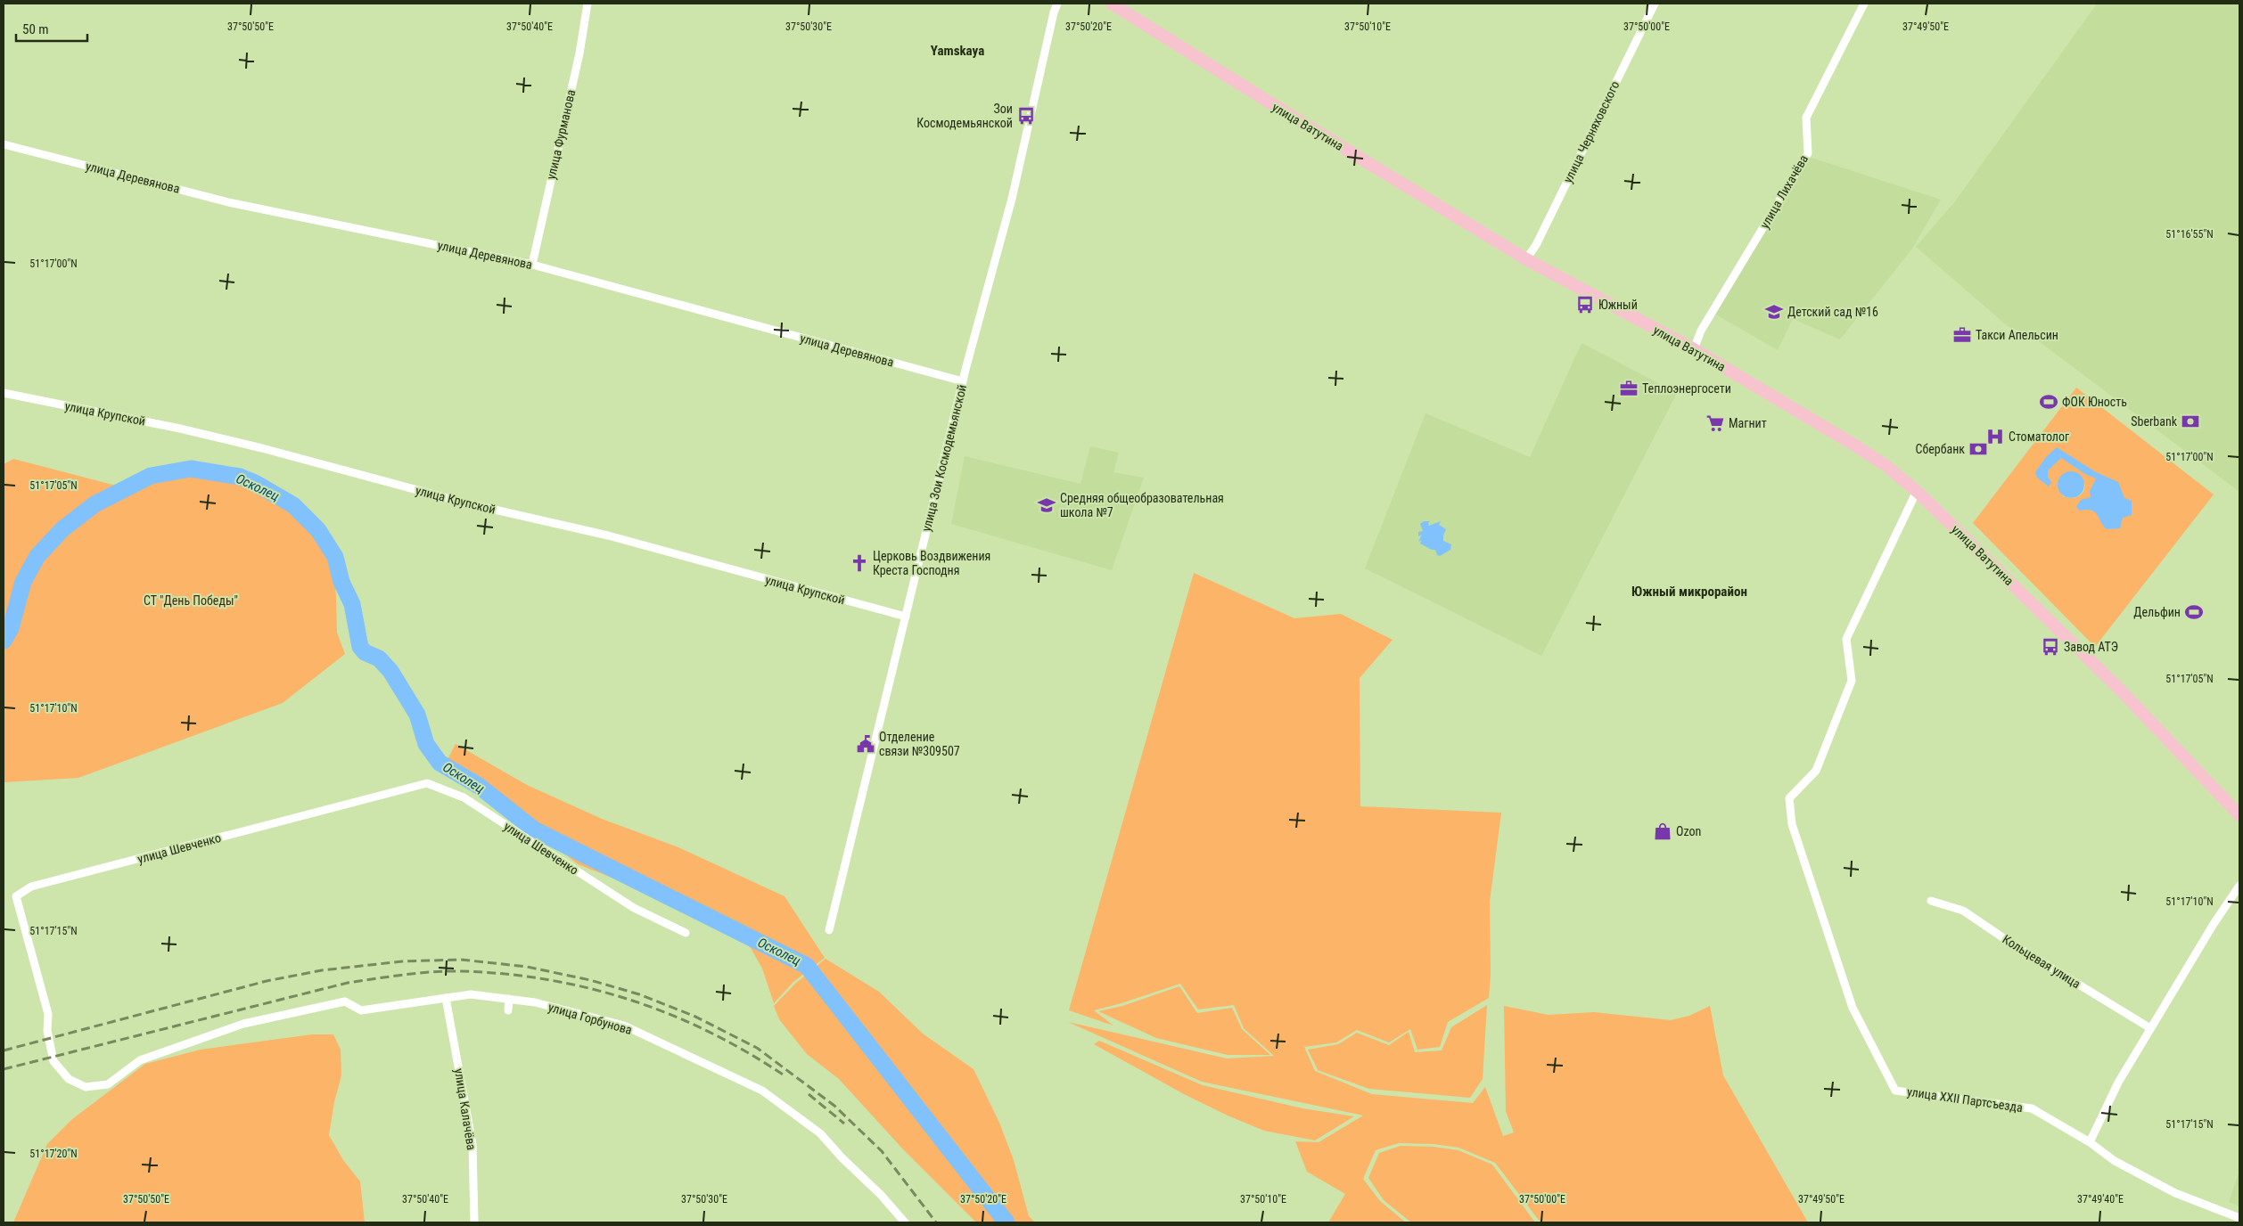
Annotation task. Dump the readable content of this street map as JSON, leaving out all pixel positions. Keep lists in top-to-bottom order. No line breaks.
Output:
{"streets":{"main road":["улица Ватутина"],"street":["улица Черняховского","улица Фурманова","улица Деревянова","улица Лихачёва","улица Крупской","улица Зои Космодемьянской","улица Шевченко","Кольцевая улица","улица Горбунова","улица XXII Партсъезда","улица Калачёва"]},"crossings":[["улица Ватутина","улица Черняховского"],["улица Ватутина","улица Лихачёва"],["улица Ватутина","улица XXII Партсъезда"],["улица Фурманова","улица Деревянова"],["улица Деревянова","улица Зои Космодемьянской"],["улица Крупской","улица Зои Космодемьянской"],["улица Шевченко","улица Горбунова"],["улица Горбунова","улица Калачёва"]],"districts":["Yamskaya","Южный микрорайон"],"water":["Осколец"],"parks":["СТ \"День Победы\""],"places":{"bus stop":["Зои Космодемьянской","Южный","Завод АТЭ"],"school or university":["Детский сад №16","Средняя общеобразовательная школа №7"],"office":["Такси Апельсин","Теплоэнергосети"],"sports":["ФОК Юность","Дельфин"],"bank":["Sberbank","Сбербанк"],"supermarket":["Магнит"],"hospital":["Стоматолог"],"church":["Церковь Воздвижения Креста Господня"],"public building":["Отделение связи №309507"],"shop":["Ozon"]},"scale_bar":"50 m","coordinates":["37°50'50\"E","37°50'40\"E","37°50'30\"E","37°50'20\"E","37°50'10\"E","37°50'00\"E","37°49'50\"E","51°16'55\"N","51°17'00\"N","51°17'05\"N","51°17'10\"N","51°17'15\"N","51°17'20\"N","37°49'40\"E"]}
